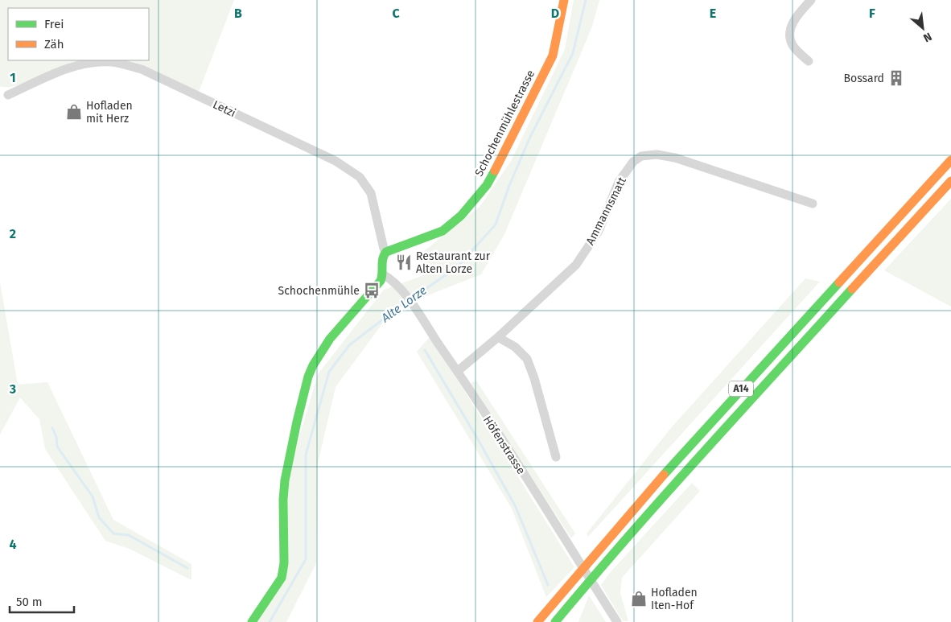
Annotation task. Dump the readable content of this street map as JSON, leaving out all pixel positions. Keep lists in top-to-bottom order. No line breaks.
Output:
{"streets":{"main road":["Schochenmühlestrasse","A14"],"street":["Letzi","Ammannsmatt","Höfenstrasse"]},"crossings":[["Letzi","Schochenmühlestrasse"],["Ammannsmatt","Höfenstrasse"]],"water":["Alte Lorze"],"places":{"building":["Bossard"],"shop":["Hofladen mit Herz","Hofladen Iten-Hof"],"restaurant":["Restaurant zur Alten Lorze"],"bus stop":["Schochenmühle"]},"legend":["Frei","Zäh"],"scale_bar":"50 m","north":"bottom right","grid":{"columns":["B","C","D","E","F"],"rows":["1","2","3","4"]}}
